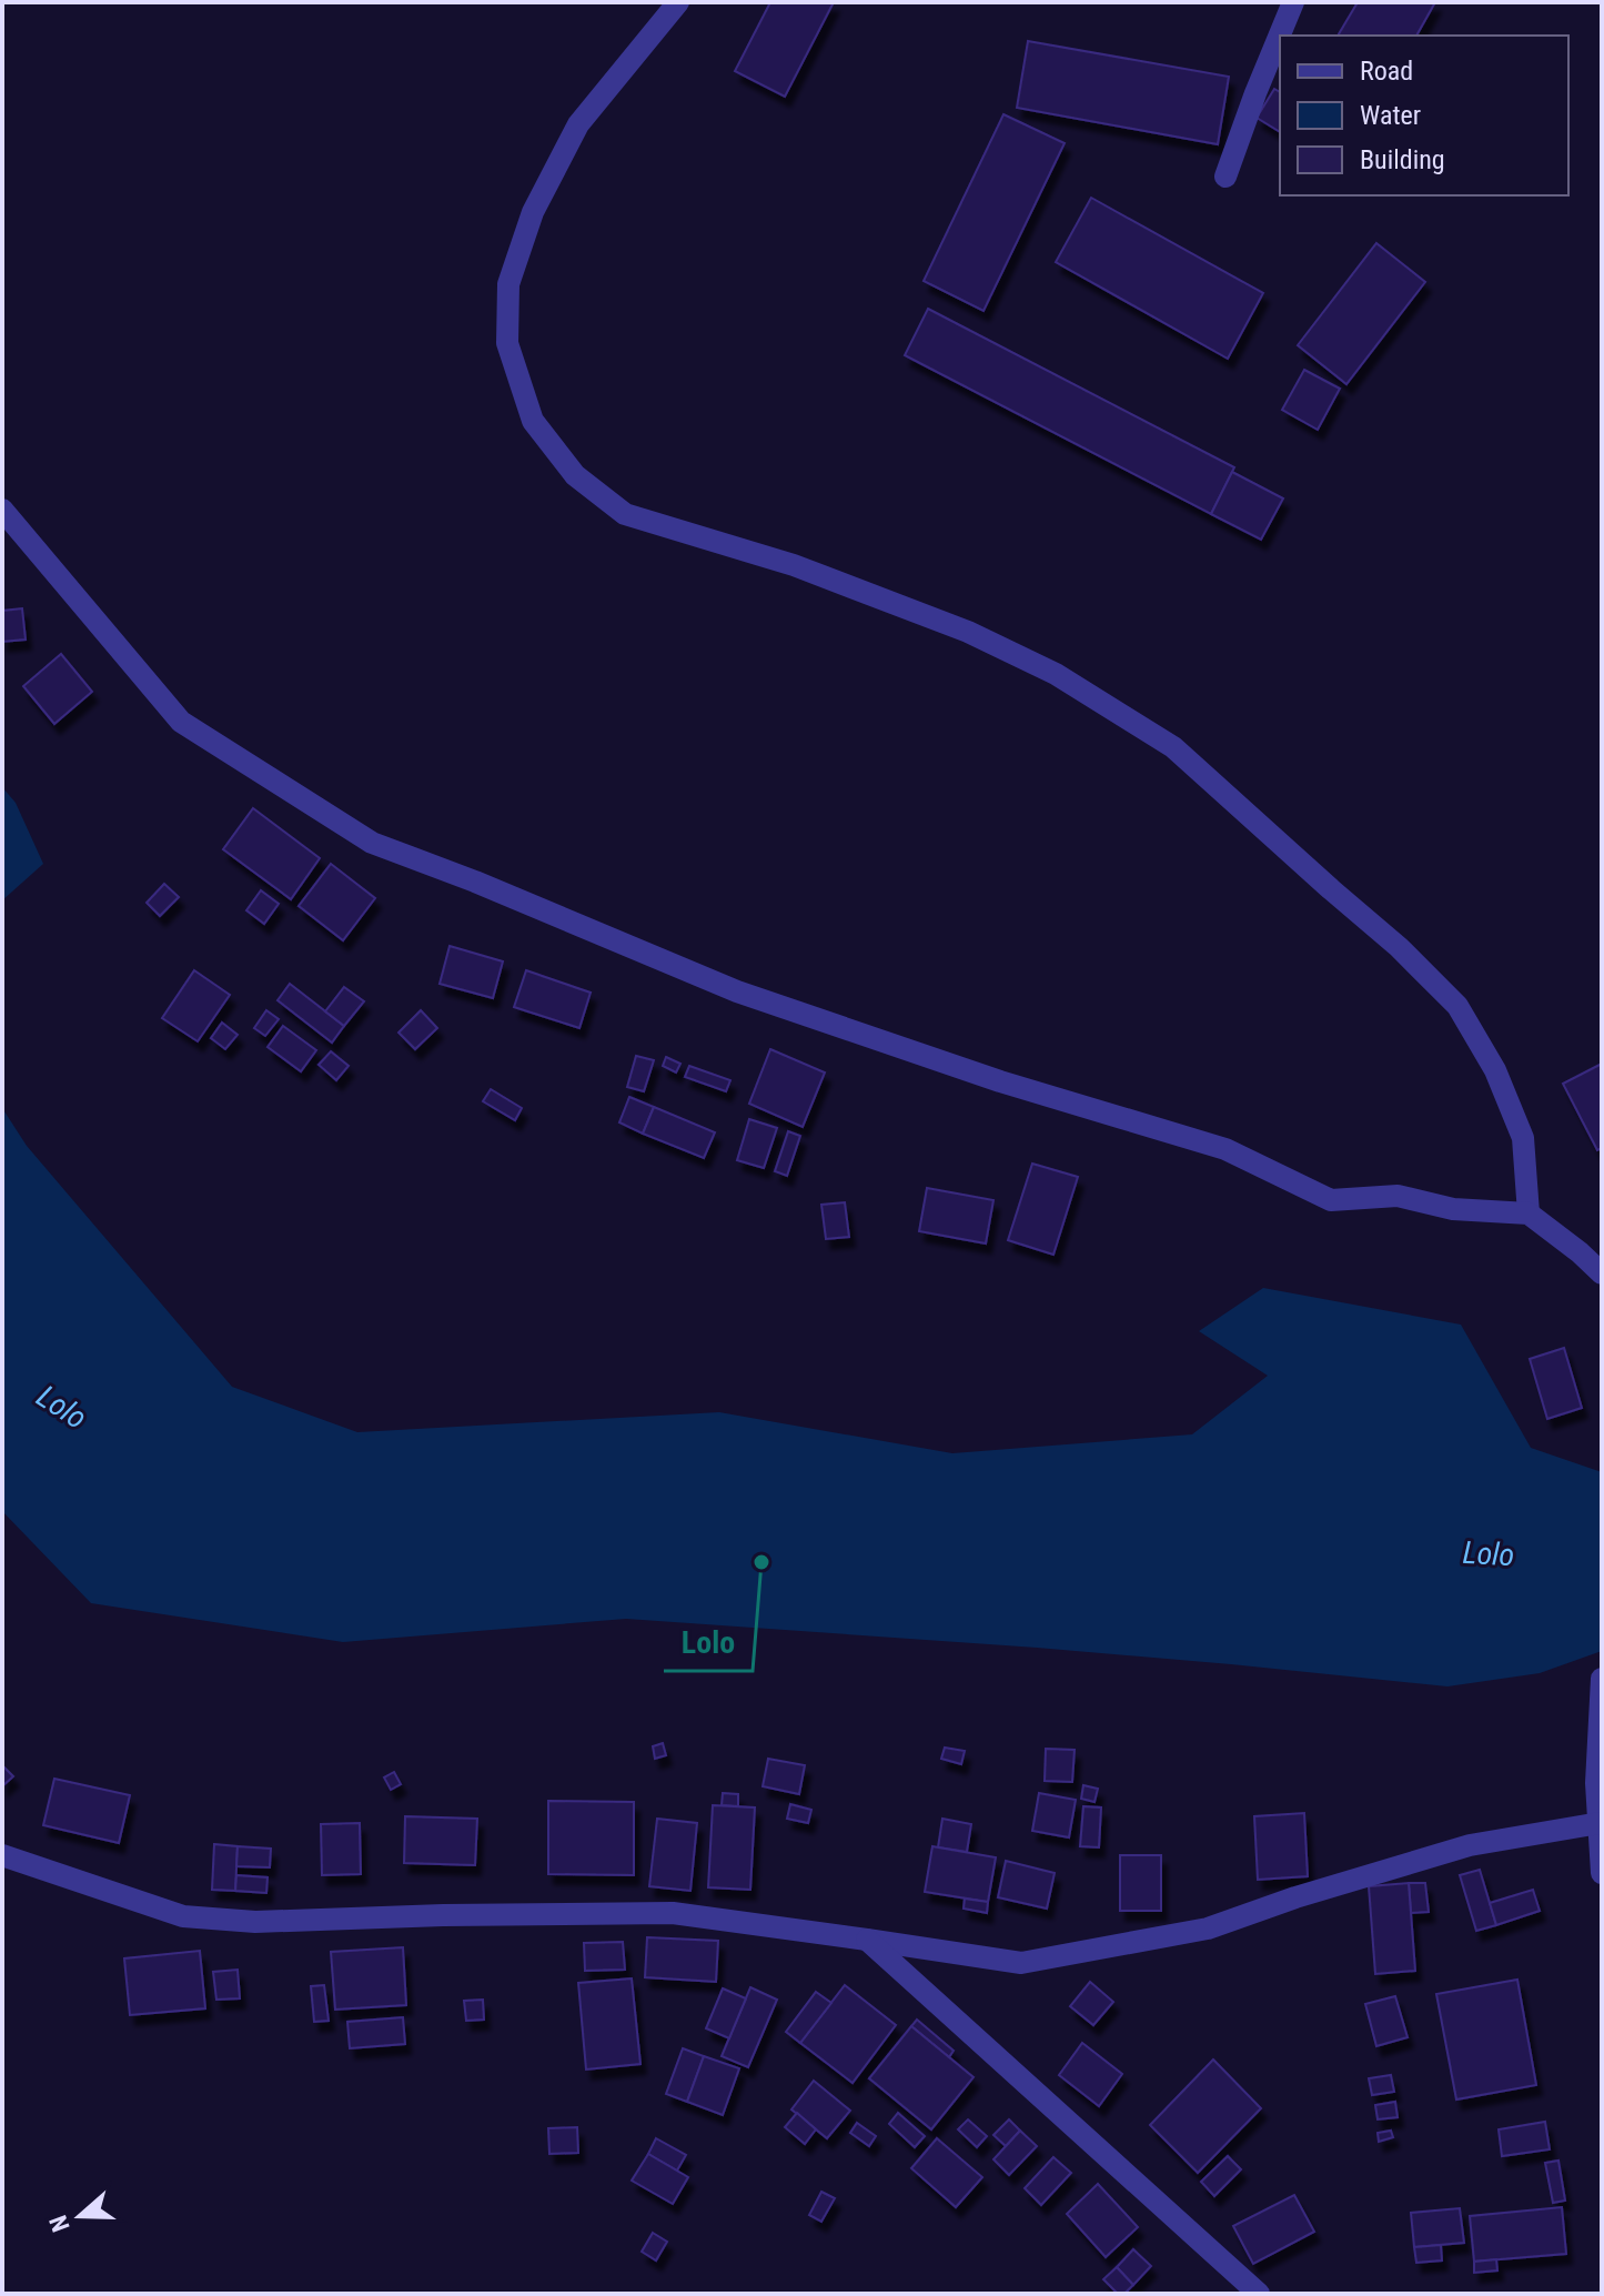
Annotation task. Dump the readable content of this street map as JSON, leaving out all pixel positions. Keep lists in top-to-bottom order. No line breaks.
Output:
{"water":["Lolo"],"places":["Lolo"],"legend":["Road","Water","Building"],"north":"left"}
